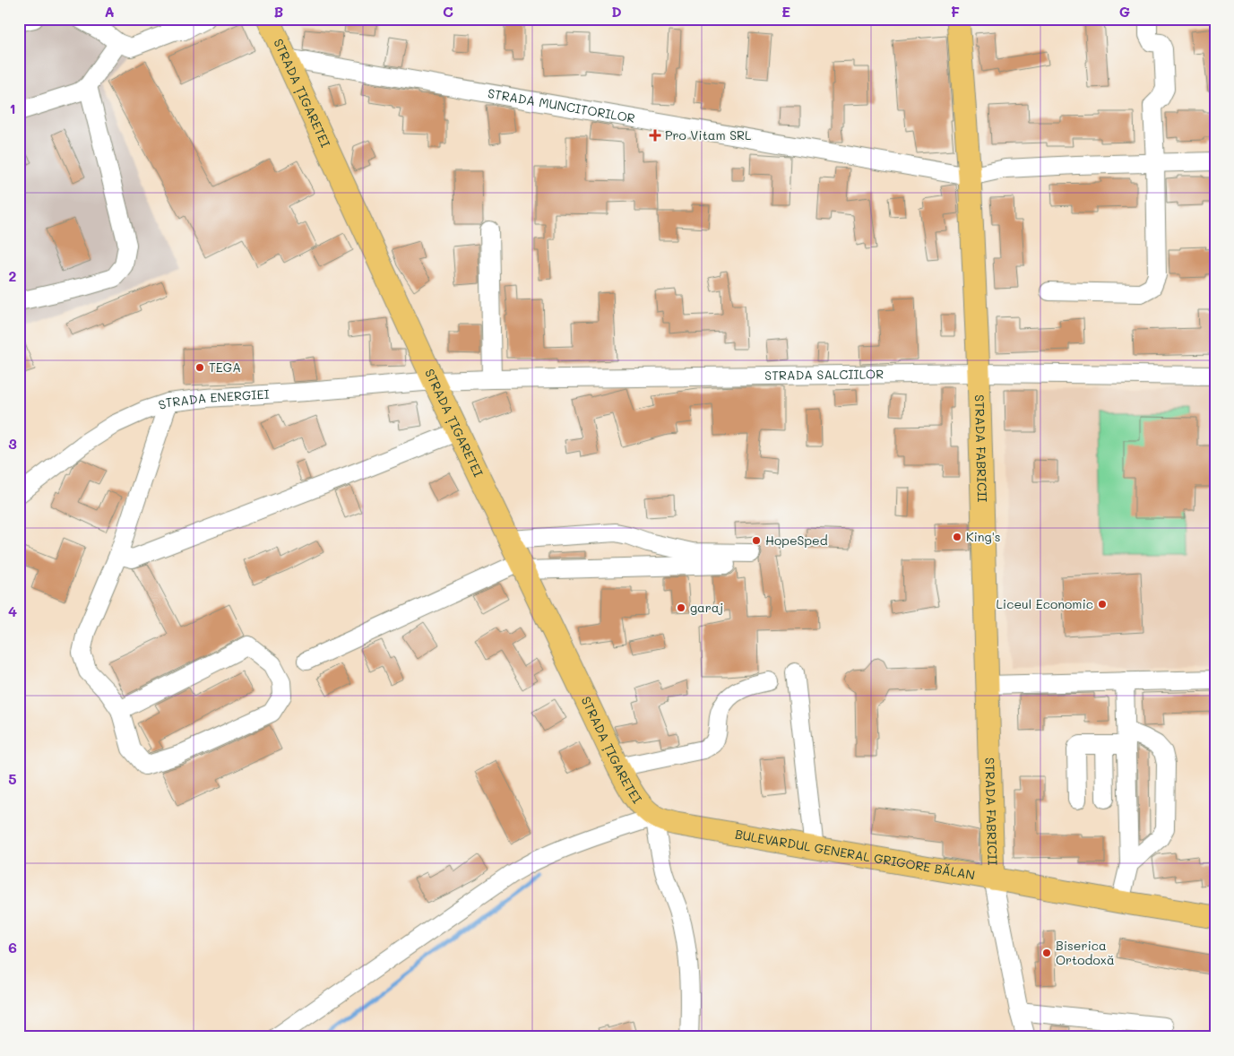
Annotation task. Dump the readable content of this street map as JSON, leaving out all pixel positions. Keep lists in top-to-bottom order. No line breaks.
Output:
{"streets":{"main road":["STRADA ȚIGARETEI","STRADA FABRICII","BULEVARDUL GENERAL GRIGORE BĂLAN"],"street":["STRADA MUNCITORILOR","STRADA SALCIILOR","STRADA ENERGIEI"]},"crossings":[["STRADA ȚIGARETEI","STRADA MUNCITORILOR"],["STRADA ȚIGARETEI","STRADA SALCIILOR"],["STRADA ȚIGARETEI","STRADA ENERGIEI"],["STRADA ȚIGARETEI","BULEVARDUL GENERAL GRIGORE BĂLAN"],["STRADA MUNCITORILOR","STRADA FABRICII"],["STRADA SALCIILOR","STRADA ENERGIEI"],["STRADA SALCIILOR","STRADA FABRICII"],["STRADA FABRICII","BULEVARDUL GENERAL GRIGORE BĂLAN"]],"places":{"health":["Pro Vitam SRL"],"other":["TEGA","King's","HopeSped","Liceul Economic","garaj","Biserica Ortodoxă"]},"grid":{"columns":["A","B","C","D","E","F","G"],"rows":["1","2","3","4","5","6"]}}
